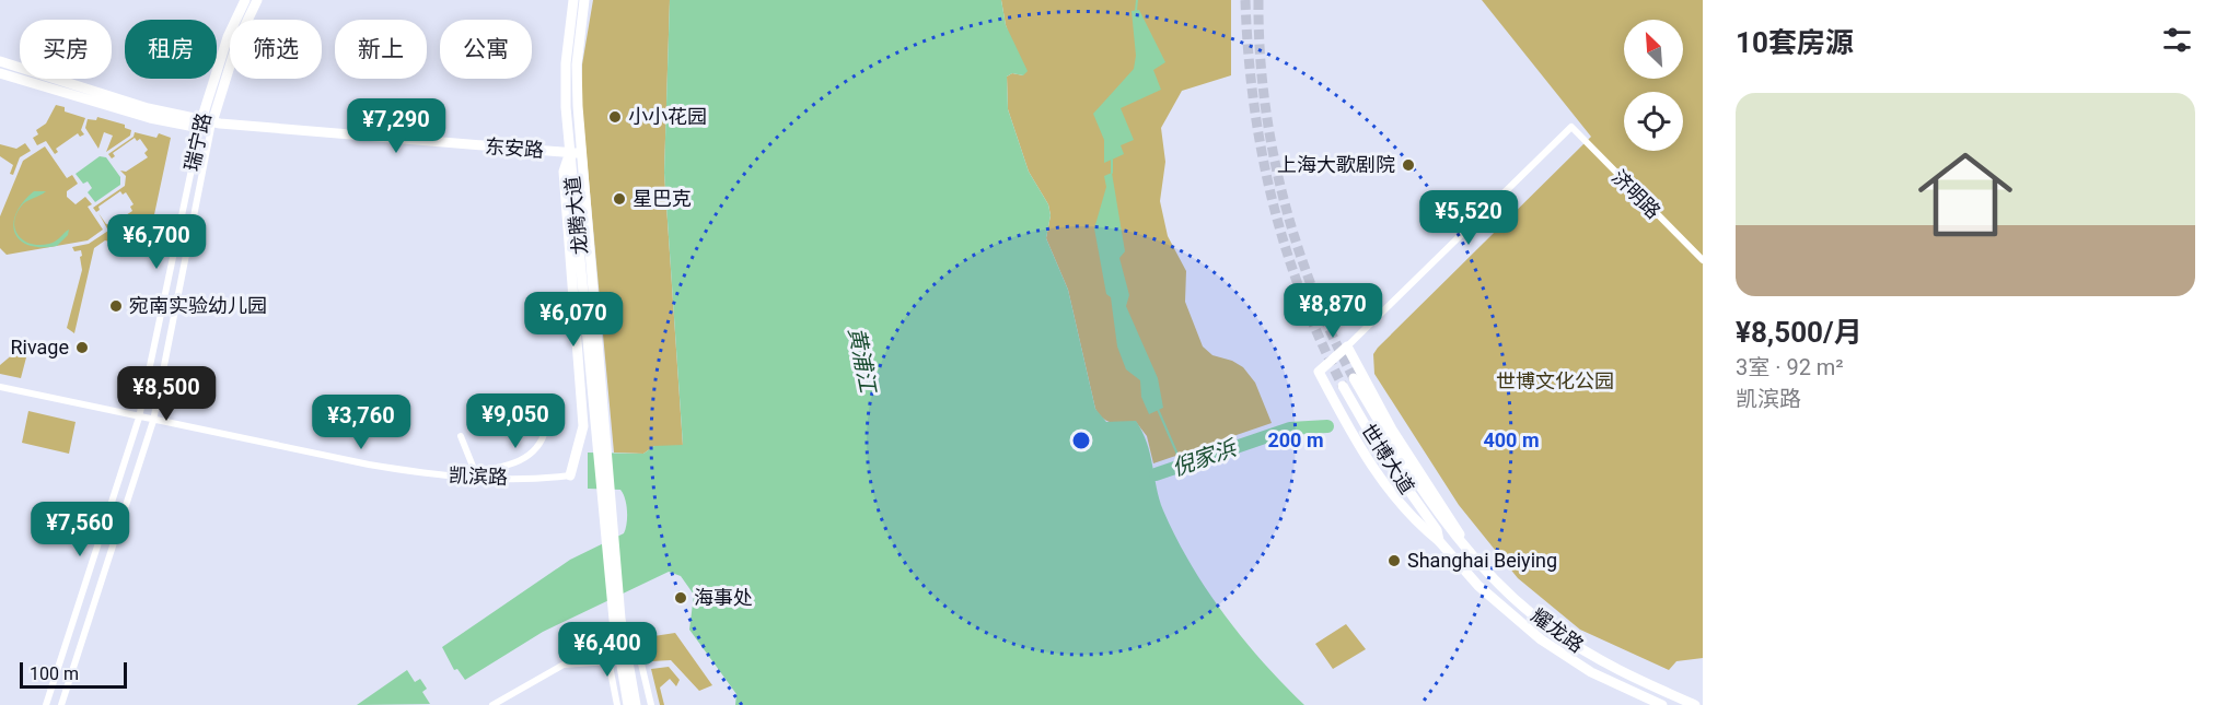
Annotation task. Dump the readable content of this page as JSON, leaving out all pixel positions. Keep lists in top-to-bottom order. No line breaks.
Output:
{"streets":{"main road":["瑞宁路","东安路","龙腾大道","世博大道","耀龙路"],"street":["济明路","凯滨路"]},"crossings":[["瑞宁路","东安路"],["瑞宁路","凯滨路"],["东安路","龙腾大道"],["济明路","耀龙路"],["世博大道","耀龙路"]],"water":["黄浦江","倪家浜"],"parks":["世博文化公园"],"places":["小小花园","上海大歌剧院","星巴克","宛南实验幼儿园","Rivage","Shanghai Beiying","海事处"],"scale_bar":"100 m","north":"top left","page":{"heading":"10套房源","chip":["买房","租房","筛选","新上","公寓"],"list":[{"name":"¥8,500/月","note":"3室 · 92 m² · 凯滨路"}],"price":["¥7,290","¥5,520","¥6,700","¥8,870","¥6,070","¥8,500","¥9,050","¥3,760","¥7,560","¥6,400"],"scale":"100 m"},"rings":["200 m","400 m"]}
